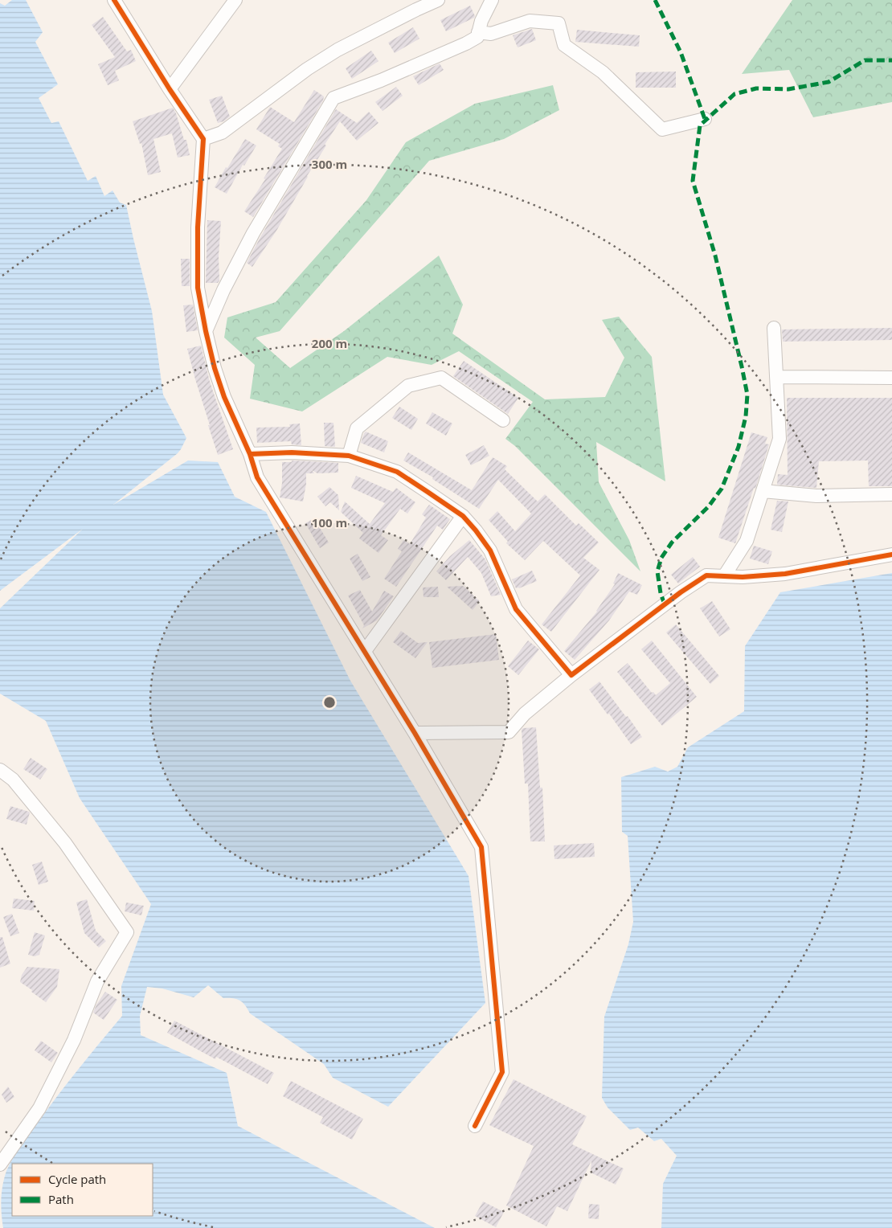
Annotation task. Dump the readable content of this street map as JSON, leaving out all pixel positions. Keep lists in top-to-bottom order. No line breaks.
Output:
{"legend":["Cycle path","Path"],"rings":["300 m","200 m","100 m"]}
